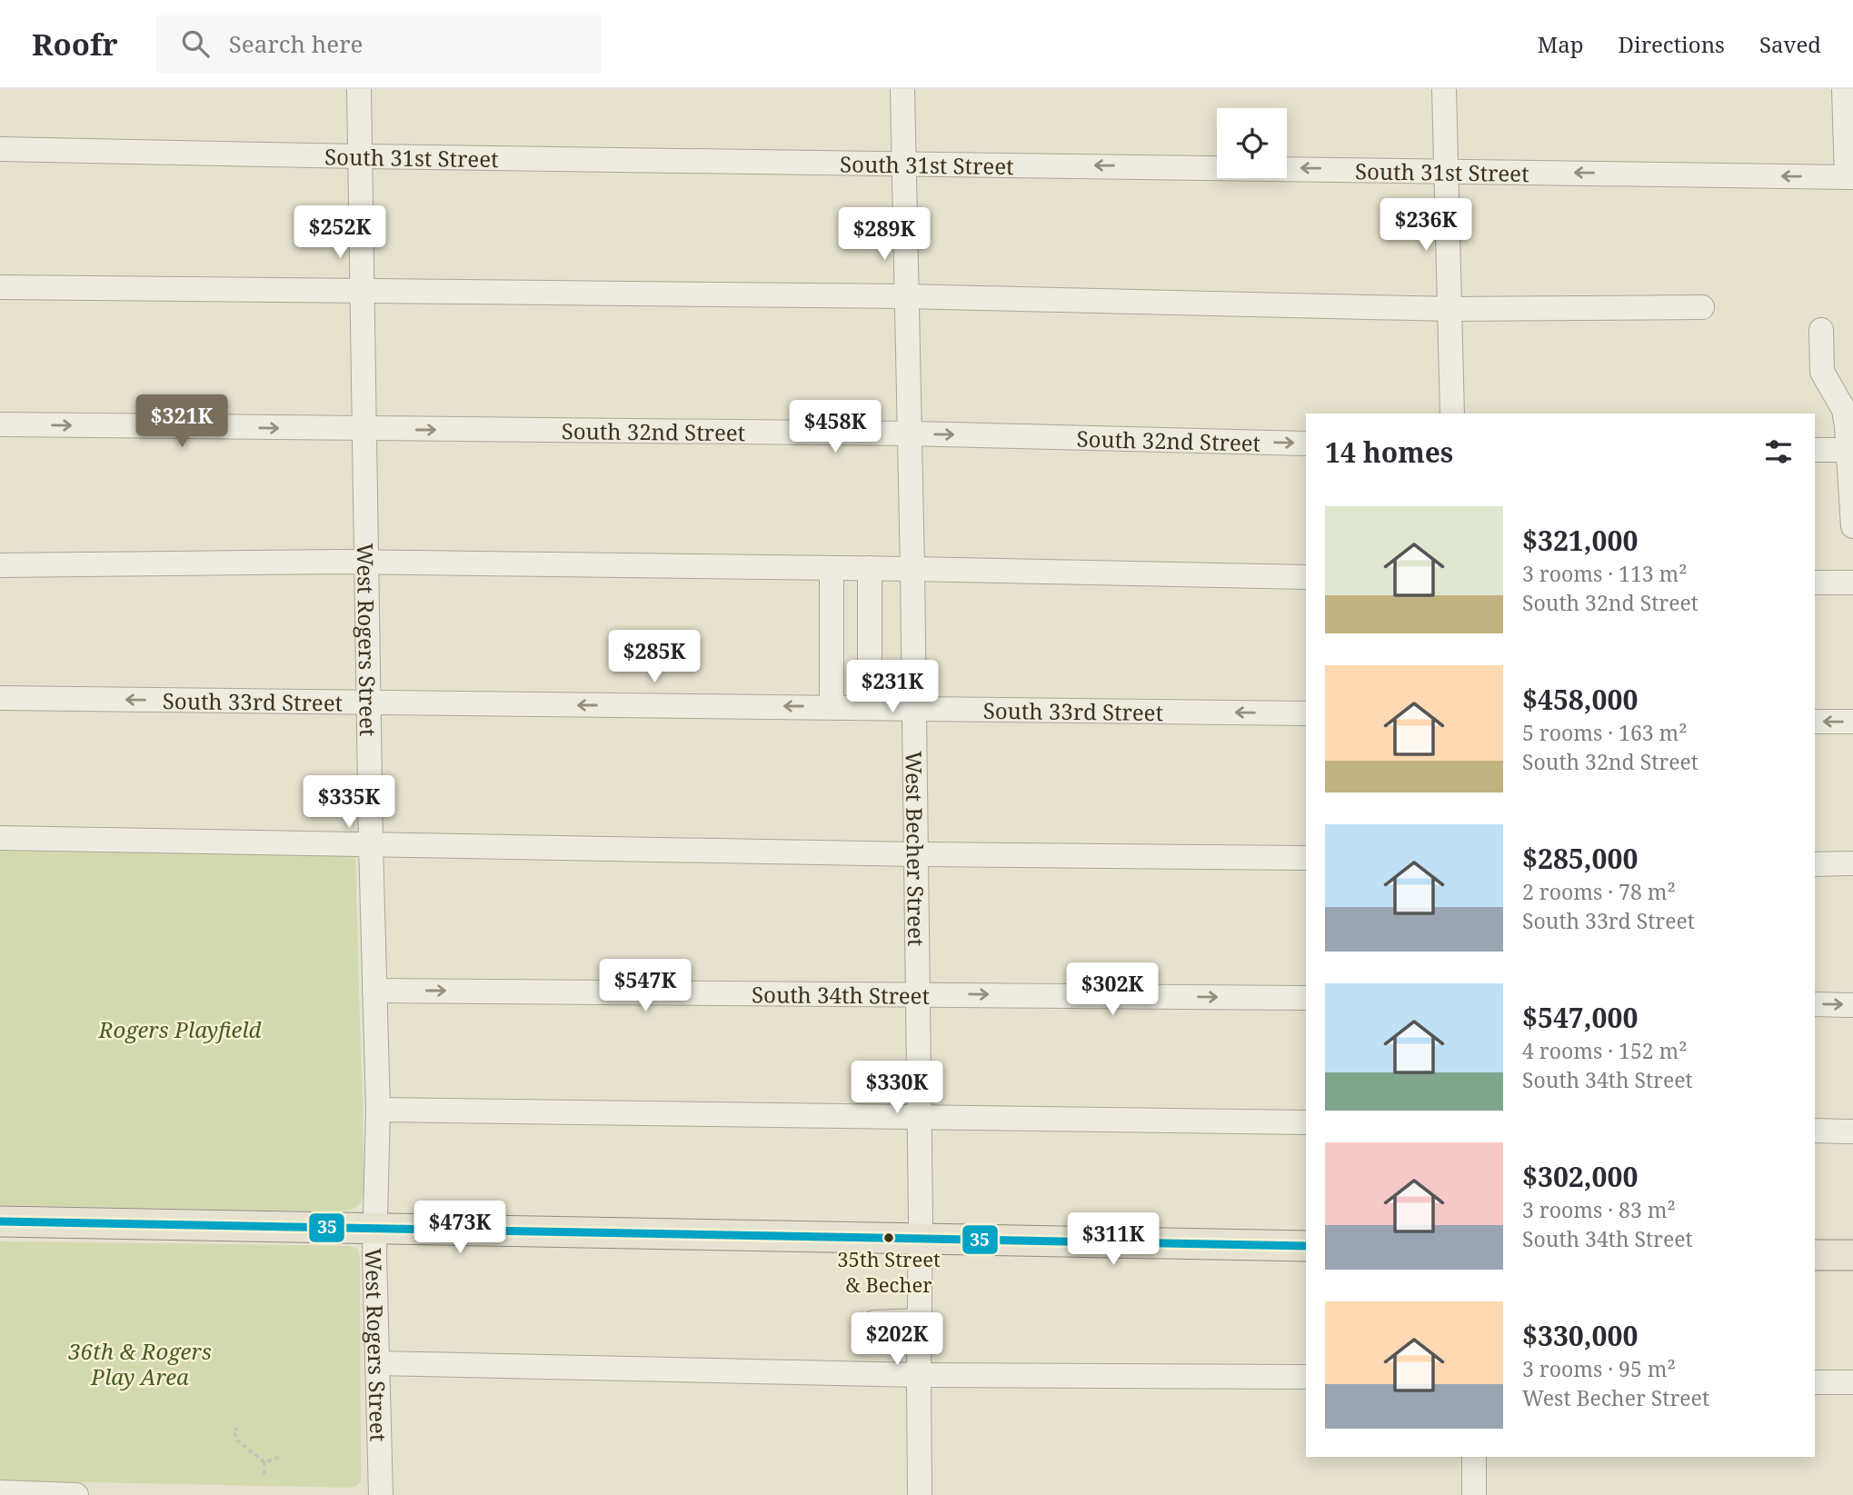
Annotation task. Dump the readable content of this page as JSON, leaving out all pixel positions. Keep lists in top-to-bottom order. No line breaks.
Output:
{"streets":{"street":["South 31st Street","South 32nd Street","West Rogers Street","South 33rd Street","West Becher Street","South 34th Street"]},"crossings":[["South 31st Street","West Rogers Street"],["South 31st Street","West Becher Street"],["South 32nd Street","West Rogers Street"],["South 32nd Street","West Becher Street"],["West Rogers Street","South 33rd Street"],["West Rogers Street","South 34th Street"],["South 33rd Street","West Becher Street"],["West Becher Street","South 34th Street"]],"parks":["Rogers Playfield","36th & Rogers Play Area"],"places":["35th Street & Becher"],"lines":["transit line 35"],"page":{"header":"Roofr","search":"Search here","nav":["Map","Directions","Saved"],"price":["$236K","$252K","$289K","$321K","$458K","$285K","$231K","$335K","$547K","$302K","$330K","$473K","$311K","$202K"],"heading":"14 homes","list":[{"name":"$321,000","note":"3 rooms · 113 m² · South 32nd Street"},{"name":"$458,000","note":"5 rooms · 163 m² · South 32nd Street"},{"name":"$285,000","note":"2 rooms · 78 m² · South 33rd Street"},{"name":"$547,000","note":"4 rooms · 152 m² · South 34th Street"},{"name":"$302,000","note":"3 rooms · 83 m² · South 34th Street"},{"name":"$330,000","note":"3 rooms · 95 m² · West Becher Street"}]}}
